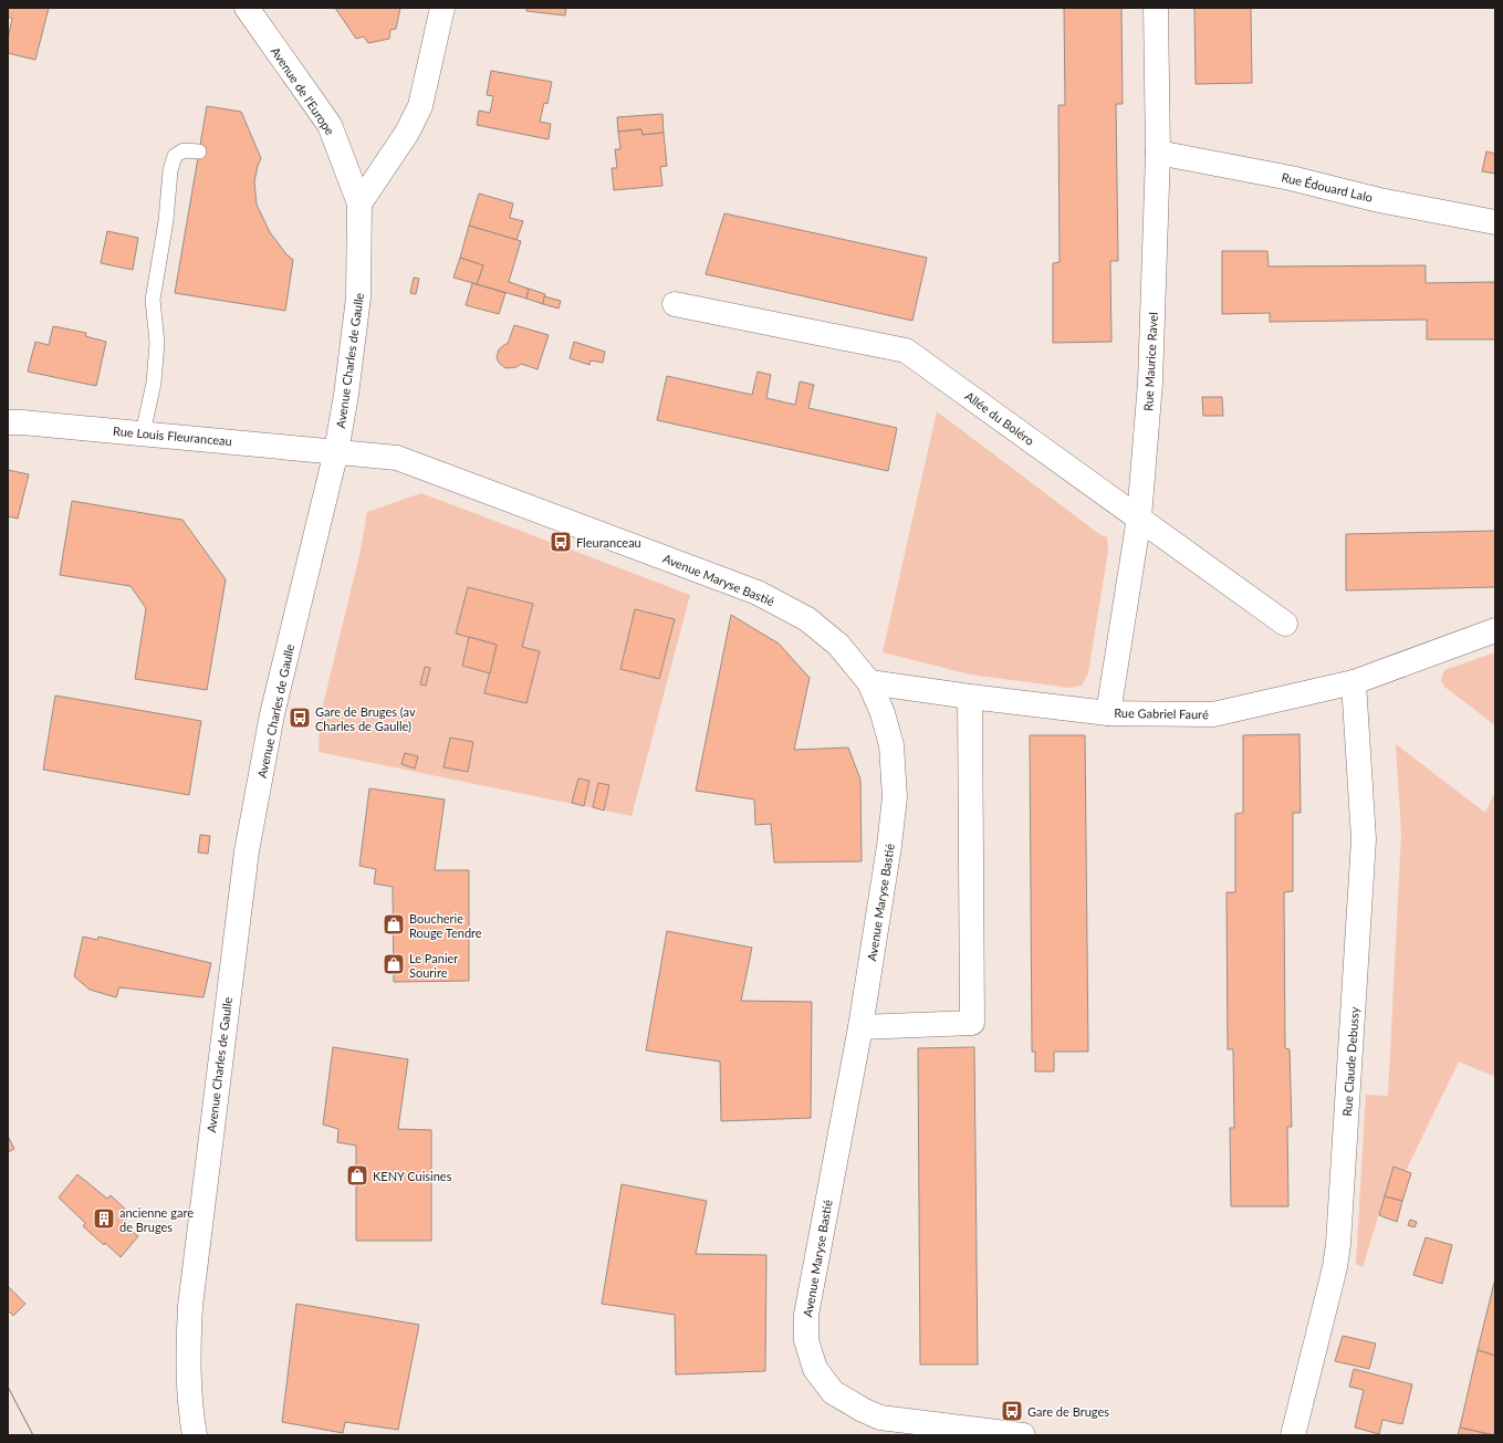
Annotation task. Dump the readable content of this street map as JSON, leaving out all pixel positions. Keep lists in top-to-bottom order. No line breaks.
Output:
{"streets":{"street":["Avenue de l'Europe","Rue Édouard Lalo","Avenue Charles de Gaulle","Rue Maurice Ravel","Allée du Boléro","Rue Louis Fleuranceau","Avenue Maryse Bastié","Rue Gabriel Fauré","Rue Claude Debussy"]},"crossings":[["Avenue de l'Europe","Avenue Charles de Gaulle"],["Rue Édouard Lalo","Rue Maurice Ravel"],["Avenue Charles de Gaulle","Rue Louis Fleuranceau"],["Avenue Charles de Gaulle","Avenue Maryse Bastié"],["Rue Maurice Ravel","Allée du Boléro"],["Rue Maurice Ravel","Rue Gabriel Fauré"],["Rue Louis Fleuranceau","Avenue Maryse Bastié"],["Avenue Maryse Bastié","Rue Gabriel Fauré"],["Rue Gabriel Fauré","Rue Claude Debussy"]],"places":{"bus stop":["Fleuranceau","Gare de Bruges (av Charles de Gaulle)","Gare de Bruges"],"shop":["Boucherie Rouge Tendre","Le Panier Sourire","KENY Cuisines"],"building":["ancienne gare de Bruges"]}}
